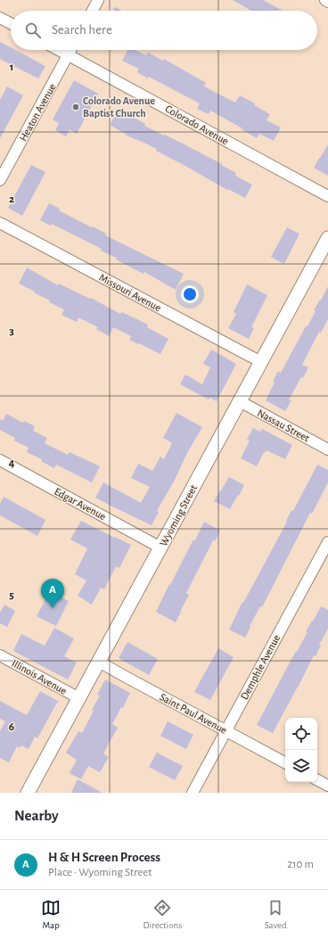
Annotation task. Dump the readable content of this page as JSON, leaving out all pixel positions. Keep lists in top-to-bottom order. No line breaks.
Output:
{"streets":{"street":["Heaton Avenue","Colorado Avenue","Missouri Avenue","Nassau Street","Edgar Avenue","Wyoming Street","Demphle Avenue","Illinois Avenue","Saint Paul Avenue"]},"crossings":[["Heaton Avenue","Colorado Avenue"],["Missouri Avenue","Wyoming Street"],["Nassau Street","Wyoming Street"],["Edgar Avenue","Wyoming Street"],["Wyoming Street","Illinois Avenue"],["Wyoming Street","Saint Paul Avenue"],["Demphle Avenue","Saint Paul Avenue"]],"places":["Colorado Avenue Baptist Church"],"page":{"search":"Search here","pins":"A","heading":"Nearby","list":[{"mark":"A","name":"H & H Screen Process","note":"Place · Wyoming Street","value":"210 m"}],"nav":["Map","Directions","Saved"]},"grid":{"rows":["1","2","3","4","5","6"]}}
